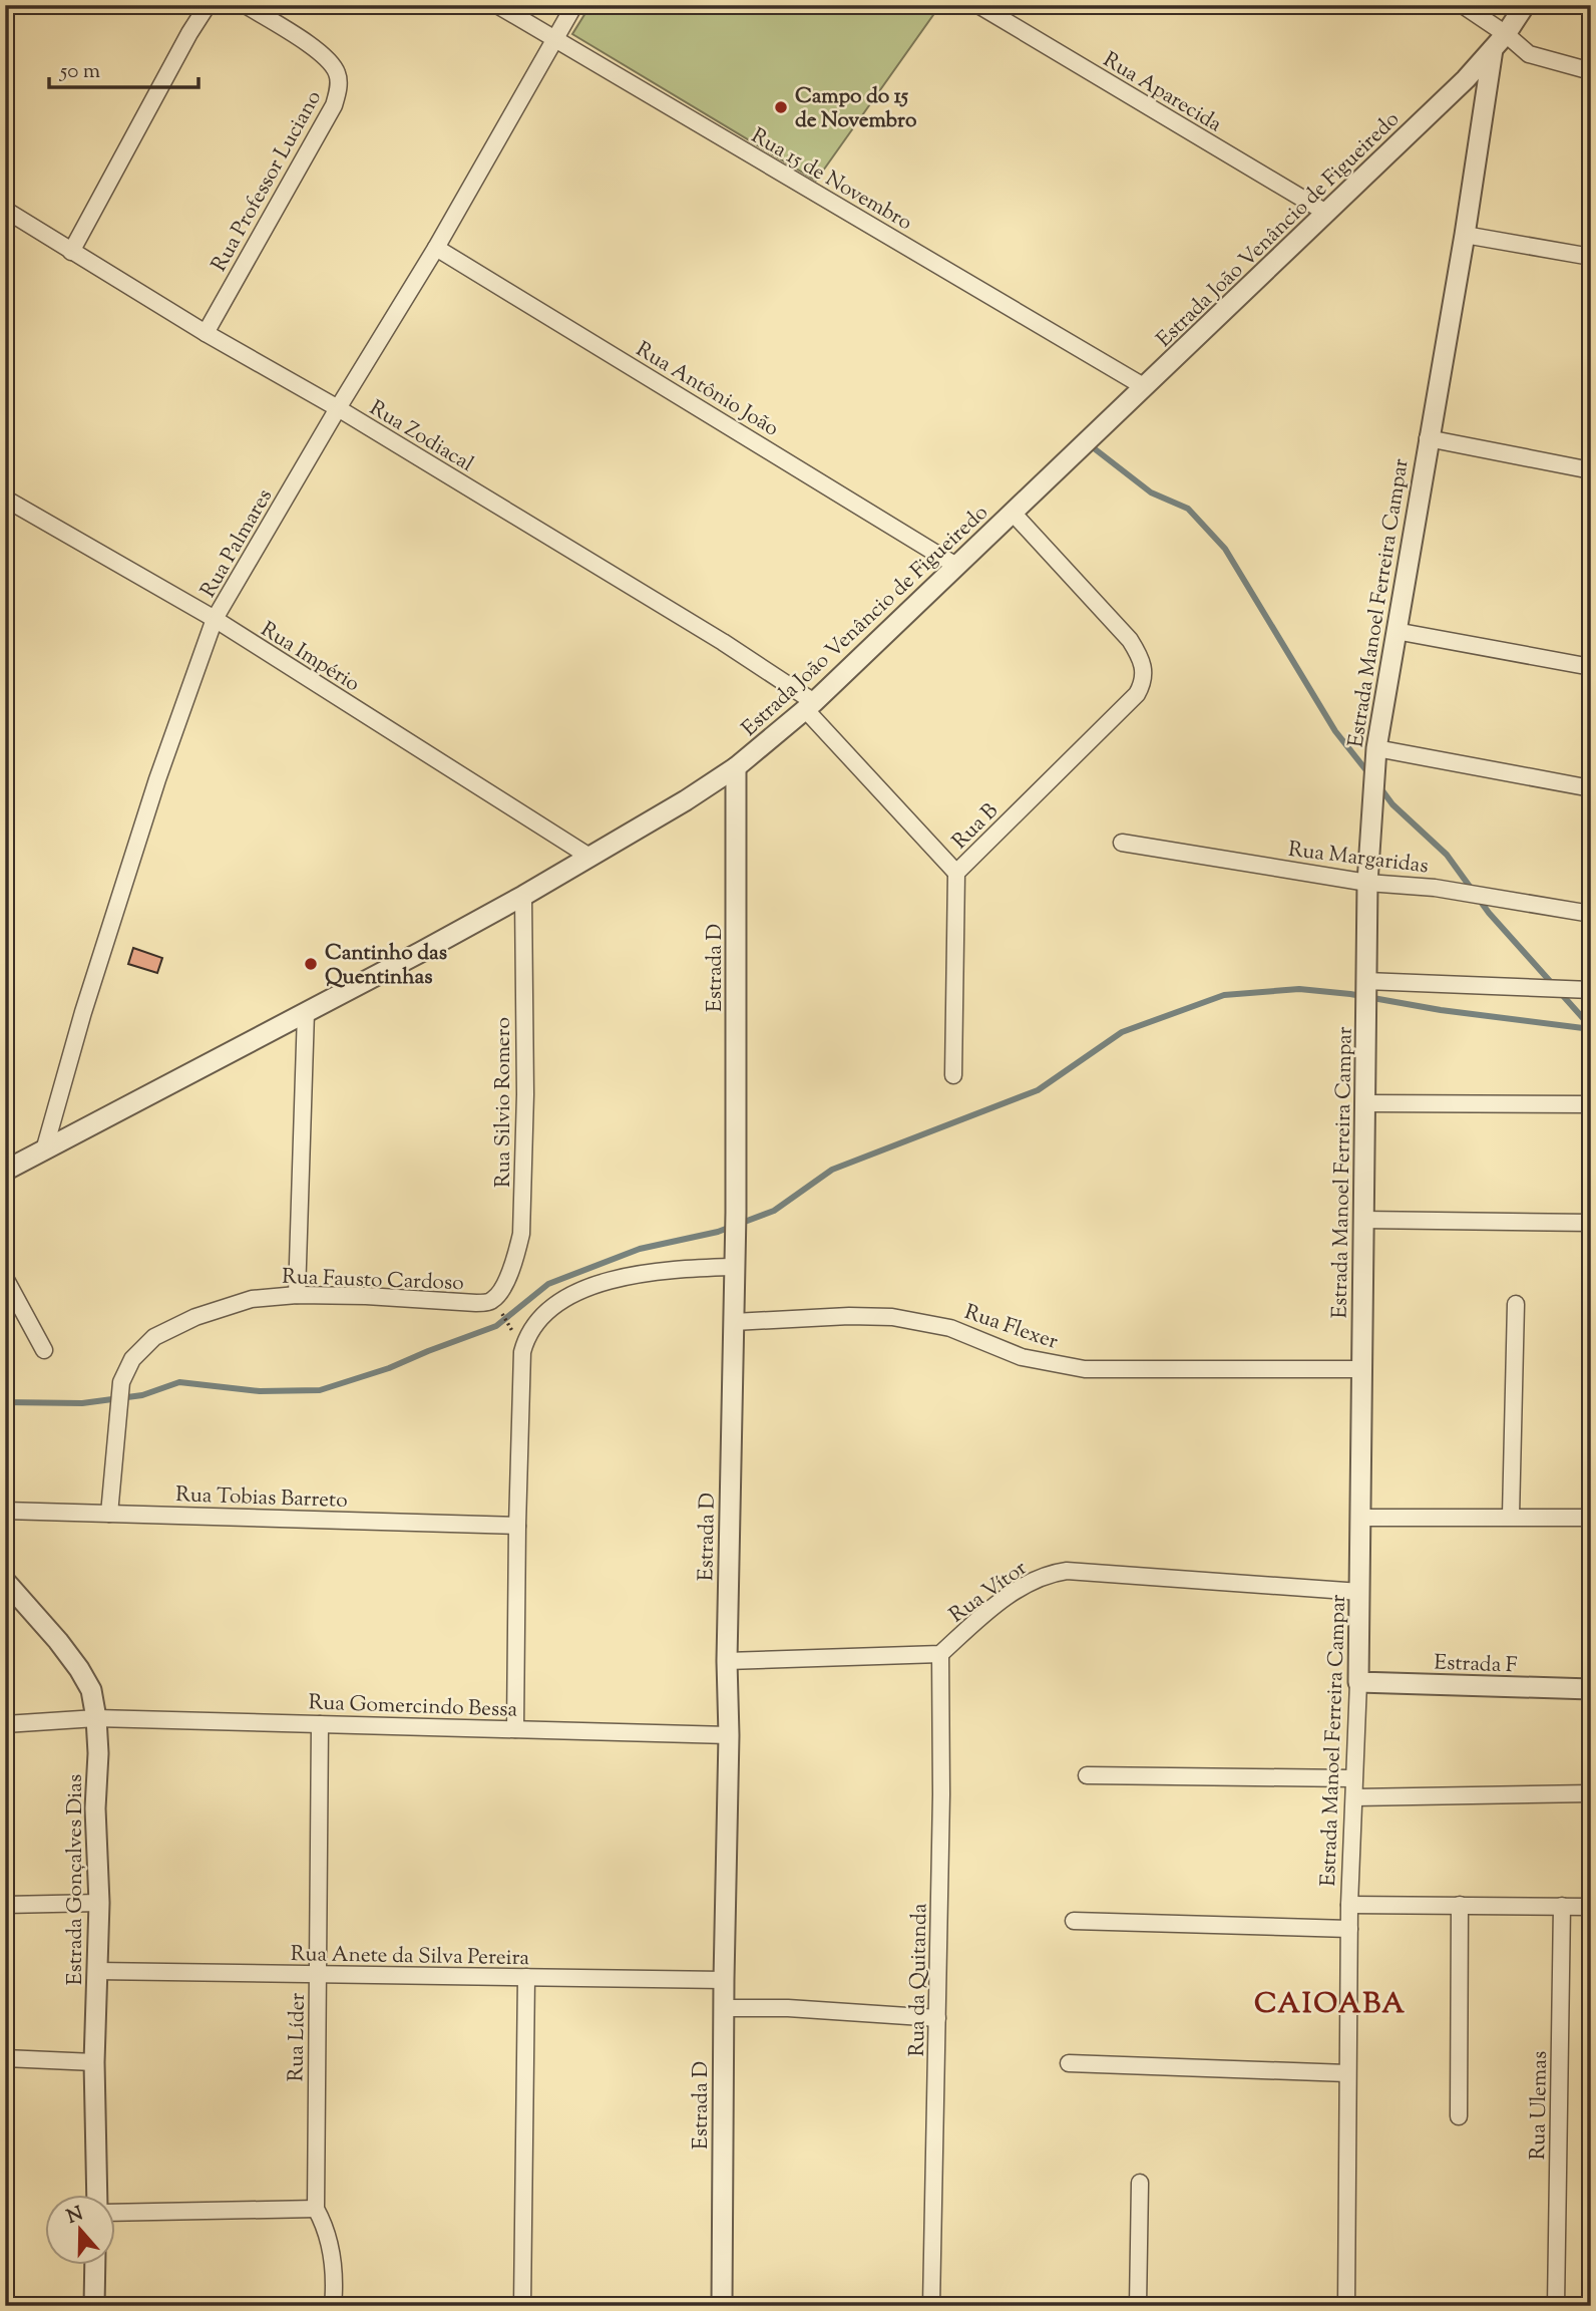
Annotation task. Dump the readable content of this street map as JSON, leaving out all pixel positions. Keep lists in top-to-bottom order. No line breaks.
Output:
{"streets":{"street":["Rua Aparecida","Rua 15 de Novembro","Rua Professor Luciano","Estrada João Venâncio de Figueiredo","Rua Antônio João","Rua Zodiacal","Rua Palmares","Estrada Manoel Ferreira Campar","Rua Império","Rua B","Rua Margaridas","Estrada D","Rua Silvio Romero","Rua Fausto Cardoso","Rua Flexer","Rua Tobias Barreto","Rua Vítor","Estrada F","Rua Gomercindo Bessa","Estrada Gonçalves Dias","Rua Anete da Silva Pereira","Rua da Quitanda","Rua Líder","Rua Ulemas"]},"crossings":[["Rua Aparecida","Estrada João Venâncio de Figueiredo"],["Rua 15 de Novembro","Estrada João Venâncio de Figueiredo"],["Rua 15 de Novembro","Rua Palmares"],["Rua Professor Luciano","Rua Zodiacal"],["Estrada João Venâncio de Figueiredo","Rua Antônio João"],["Estrada João Venâncio de Figueiredo","Rua Zodiacal"],["Estrada João Venâncio de Figueiredo","Rua Palmares"],["Estrada João Venâncio de Figueiredo","Estrada Manoel Ferreira Campar"],["Estrada João Venâncio de Figueiredo","Rua Império"],["Estrada João Venâncio de Figueiredo","Rua B"],["Estrada João Venâncio de Figueiredo","Estrada D"],["Estrada João Venâncio de Figueiredo","Rua Silvio Romero"],["Rua Antônio João","Rua Palmares"],["Rua Zodiacal","Rua Palmares"],["Rua Zodiacal","Rua B"],["Rua Palmares","Rua Império"],["Estrada Manoel Ferreira Campar","Rua Margaridas"],["Estrada Manoel Ferreira Campar","Rua Flexer"],["Estrada Manoel Ferreira Campar","Rua Vítor"],["Estrada Manoel Ferreira Campar","Estrada F"],["Estrada D","Rua Flexer"],["Estrada D","Rua Gomercindo Bessa"],["Estrada D","Rua Anete da Silva Pereira"],["Rua Silvio Romero","Rua Fausto Cardoso"],["Rua Fausto Cardoso","Rua Tobias Barreto"],["Rua Vítor","Rua da Quitanda"],["Rua Gomercindo Bessa","Estrada Gonçalves Dias"],["Rua Gomercindo Bessa","Rua Líder"],["Estrada Gonçalves Dias","Rua Anete da Silva Pereira"],["Rua Anete da Silva Pereira","Rua Líder"]],"districts":["CAIOABA"],"places":["Campo do 15 de Novembro","Cantinho das Quentinhas"],"scale_bar":"50 m","north":"top"}
